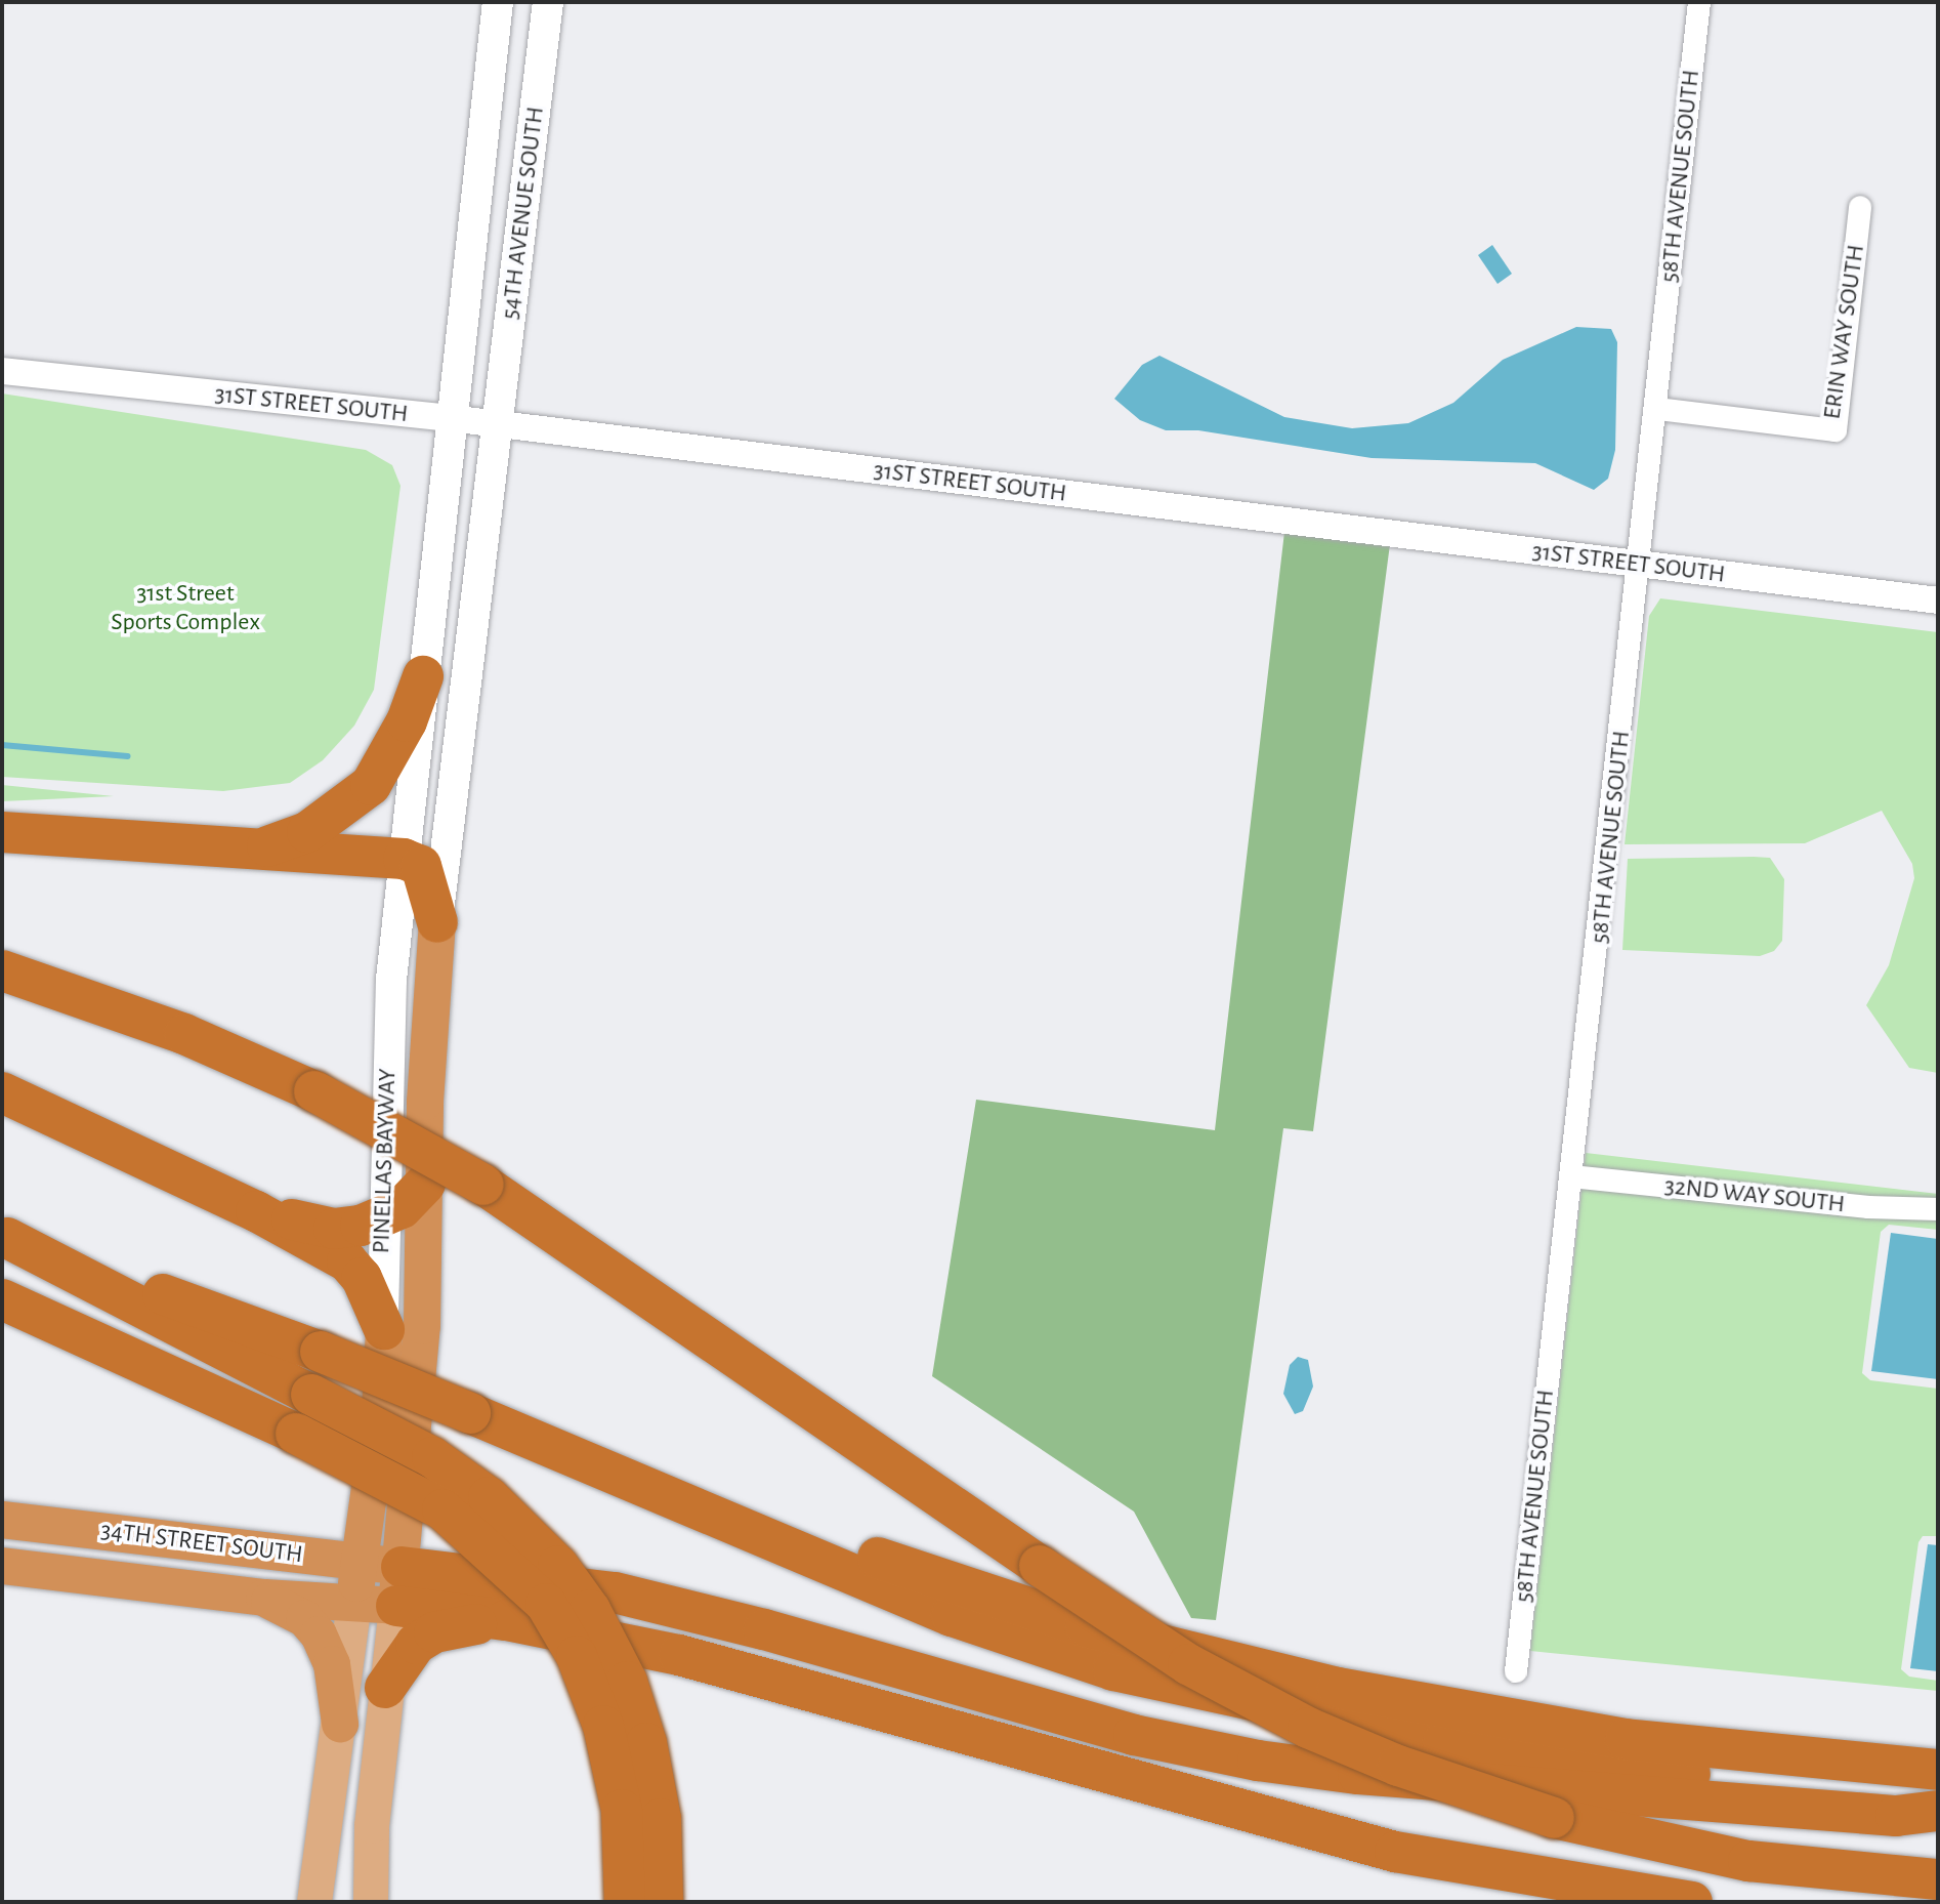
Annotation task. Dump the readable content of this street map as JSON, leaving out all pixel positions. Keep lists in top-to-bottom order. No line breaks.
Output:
{"streets":{"highway":["PINELLAS BAYWAY","34TH STREET SOUTH"],"main road":["54TH AVENUE SOUTH"],"street":["58TH AVENUE SOUTH","ERIN WAY SOUTH","31ST STREET SOUTH","32ND WAY SOUTH"]},"crossings":[["58TH AVENUE SOUTH","ERIN WAY SOUTH"],["58TH AVENUE SOUTH","31ST STREET SOUTH"],["58TH AVENUE SOUTH","32ND WAY SOUTH"],["54TH AVENUE SOUTH","31ST STREET SOUTH"],["54TH AVENUE SOUTH","PINELLAS BAYWAY"],["31ST STREET SOUTH","PINELLAS BAYWAY"],["PINELLAS BAYWAY","34TH STREET SOUTH"]],"parks":["31st Street Sports Complex"]}
